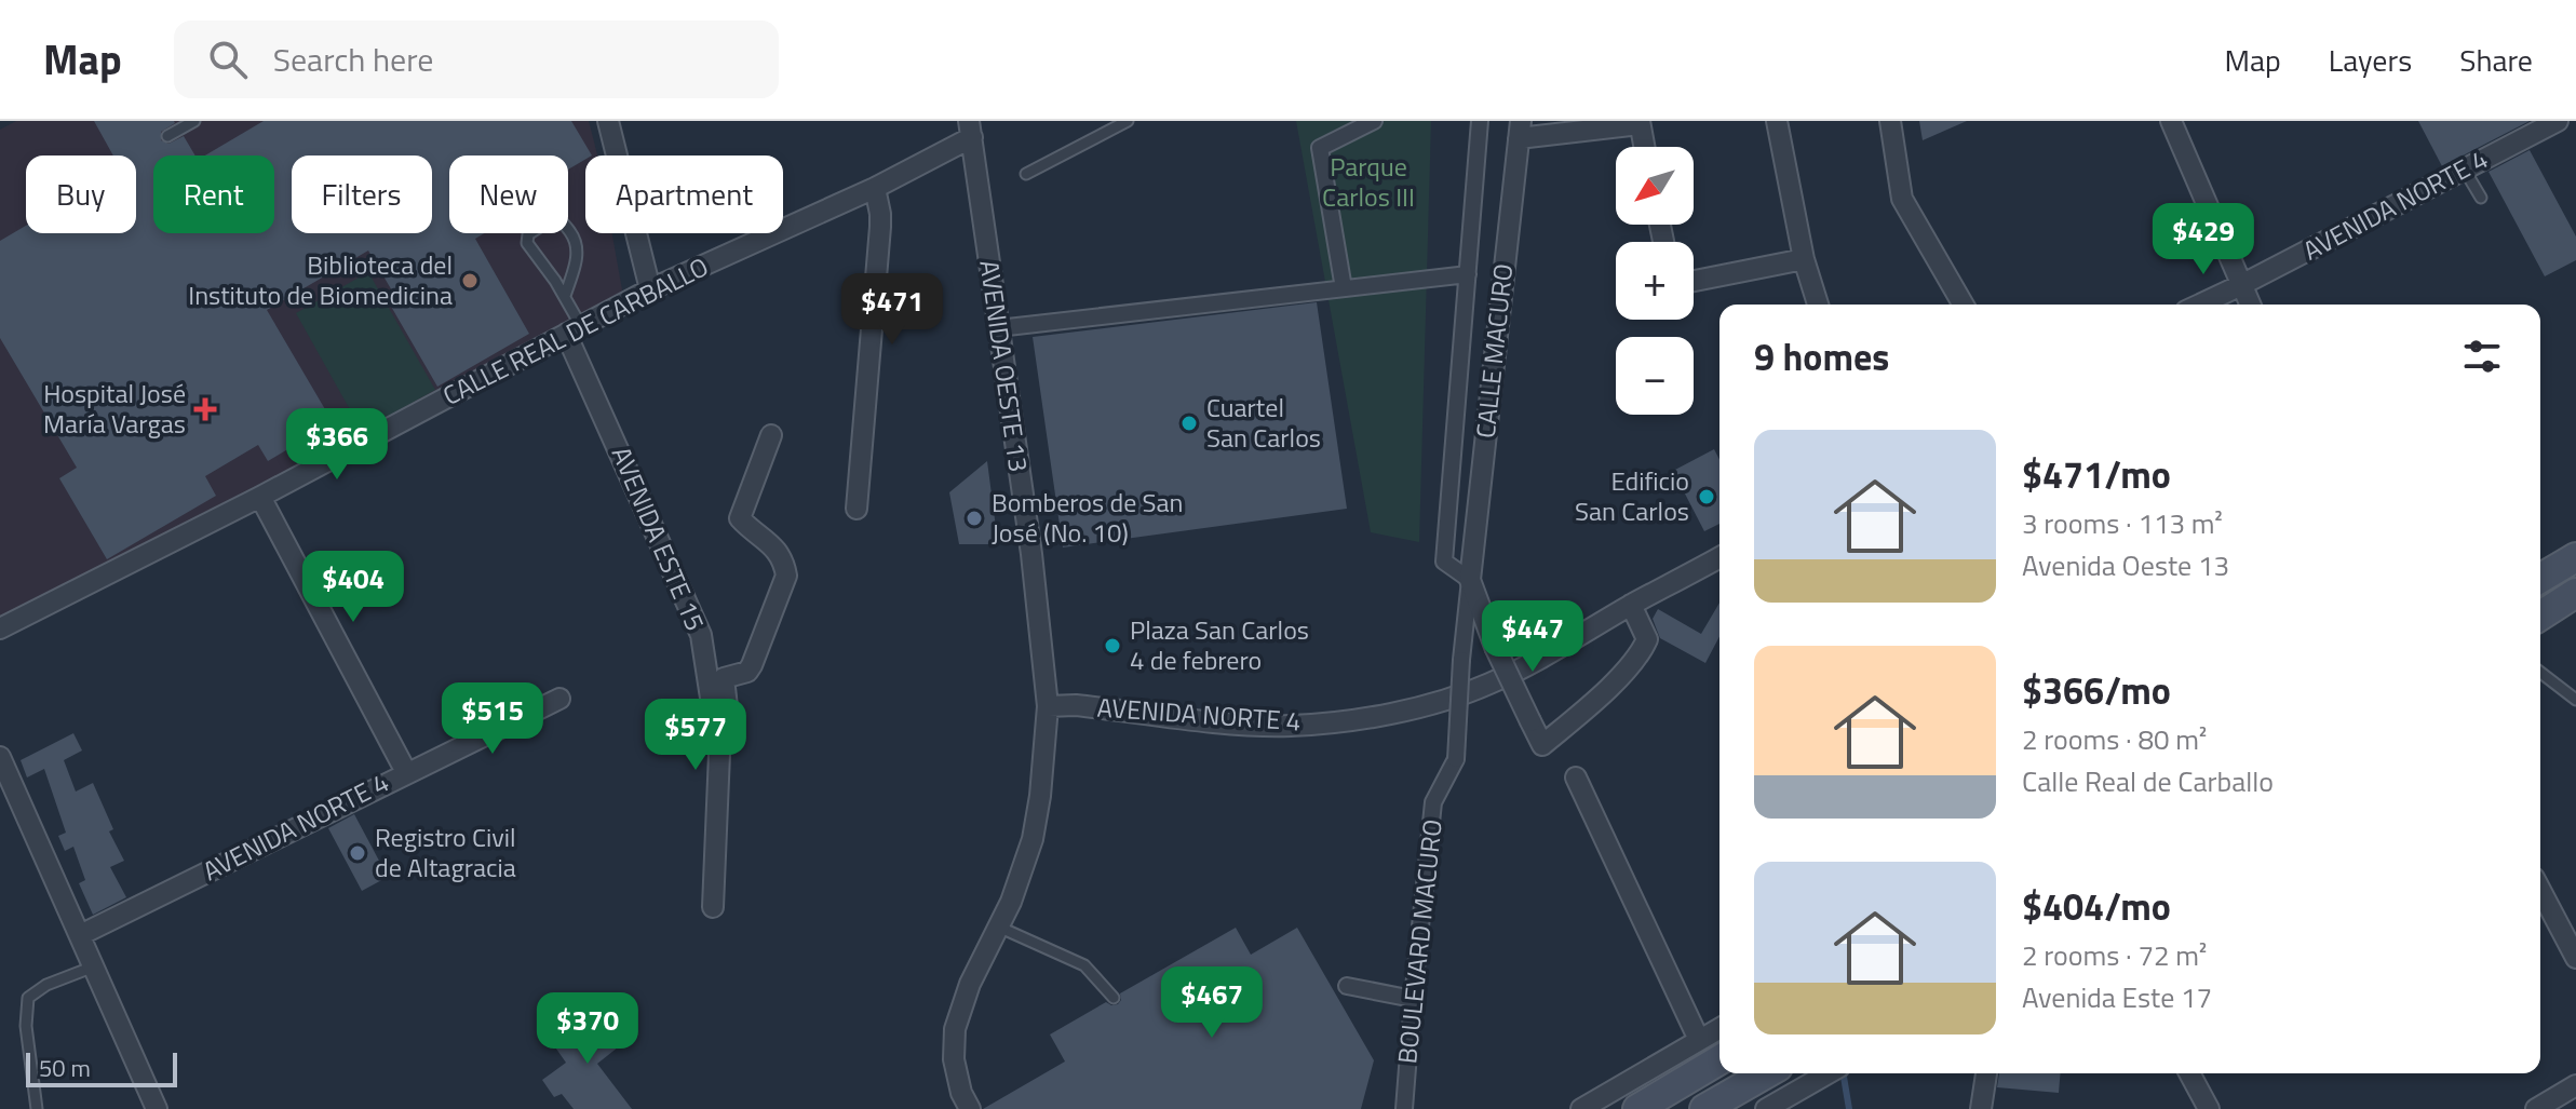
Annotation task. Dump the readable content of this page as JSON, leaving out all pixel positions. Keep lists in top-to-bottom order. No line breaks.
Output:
{"streets":{"street":["AVENIDA NORTE 4","CALLE REAL DE CARBALLO","CALLE MACURO","AVENIDA OESTE 13","AVENIDA ESTE 15","BOULEVARD MACURO"]},"crossings":[["AVENIDA NORTE 4","AVENIDA OESTE 13"],["CALLE REAL DE CARBALLO","AVENIDA OESTE 13"],["CALLE REAL DE CARBALLO","AVENIDA ESTE 15"],["CALLE MACURO","BOULEVARD MACURO"]],"parks":["Parque Carlos III"],"places":{"other":["Biblioteca del Instituto de Biomedicina","Cuartel San Carlos","Edificio San Carlos","Bomberos de San José (No. 10)","Plaza San Carlos 4 de febrero","Registro Civil de Altagracia"],"health":["Hospital José María Vargas"]},"scale_bar":"50 m","north":"bottom left","page":{"header":"Map","search":"Search here","nav":["Map","Layers","Share"],"map_buttons":["+","−"],"chip":["Buy","Rent","Filters","New","Apartment"],"price":["$429","$471","$366","$404","$447","$515","$577","$467","$370"],"heading":"9 homes","list":[{"name":"$471/mo","note":"3 rooms · 113 m² · Avenida Oeste 13"},{"name":"$366/mo","note":"2 rooms · 80 m² · Calle Real de Carballo"},{"name":"$404/mo","note":"2 rooms · 72 m² · Avenida Este 17"}],"scale":"50 m"}}
